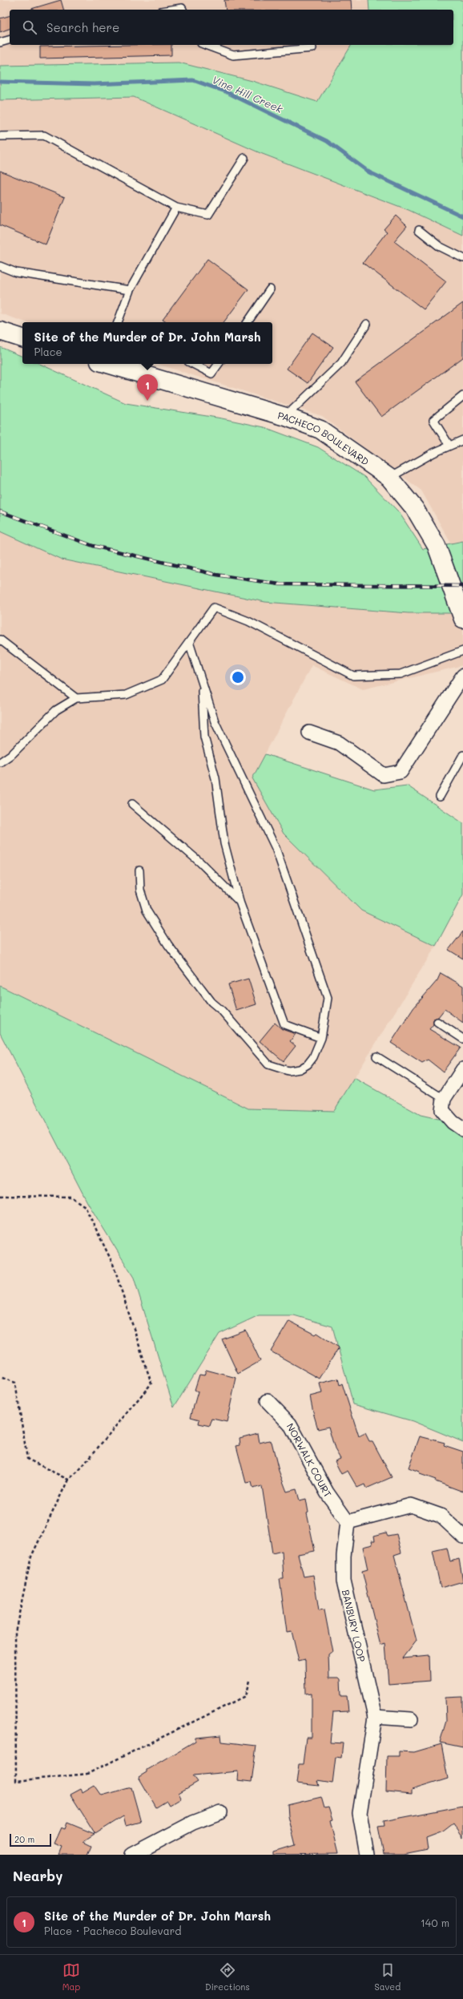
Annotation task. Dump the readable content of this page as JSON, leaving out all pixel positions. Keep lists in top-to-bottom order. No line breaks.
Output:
{"streets":{"main road":["PACHECO BOULEVARD"],"street":["NORWALK COURT","BANBURY LOOP"]},"crossings":[["NORWALK COURT","BANBURY LOOP"]],"water":["Vine Hill Creek"],"scale_bar":"20 m","page":{"search":"Search here","popup":["Site of the Murder of Dr. John Marsh","Place"],"pins":"1","scale":"20 m","heading":"Nearby","list":[{"mark":"1","name":"Site of the Murder of Dr. John Marsh","note":"Place · Pacheco Boulevard","value":"140 m"}],"nav":["Map","Directions","Saved"]}}
